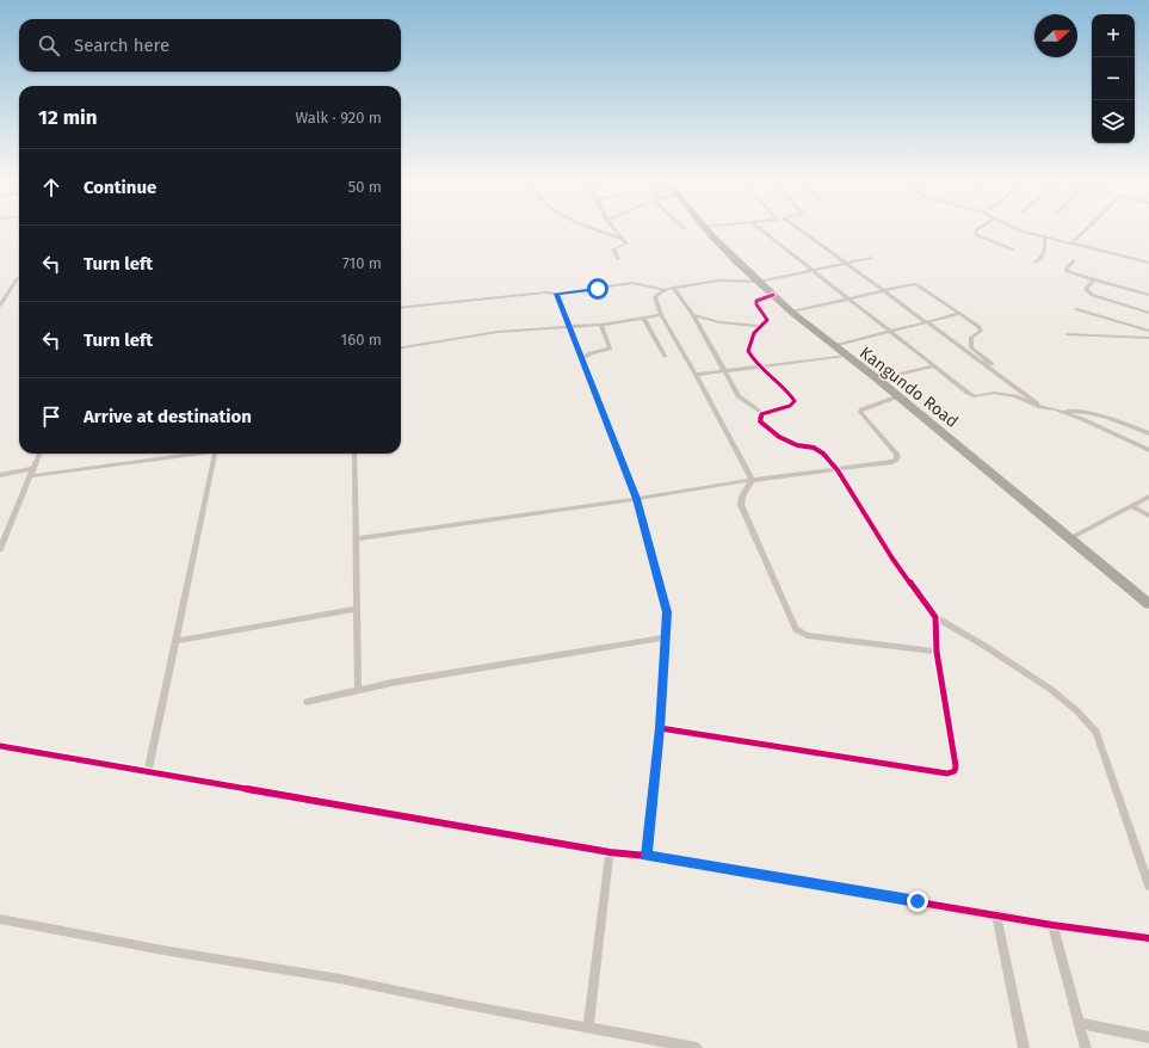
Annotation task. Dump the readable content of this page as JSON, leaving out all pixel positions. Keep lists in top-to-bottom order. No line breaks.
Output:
{"streets":{"highway":["Kangundo Road"]},"north":"right","page":{"map_buttons":["+","−"],"search":"Search here","heading":["12 min","Walk · 920 m"],"list":[["Continue","50 m"],["Turn left","710 m"],["Turn left","160 m"],"Arrive at destination"]}}
